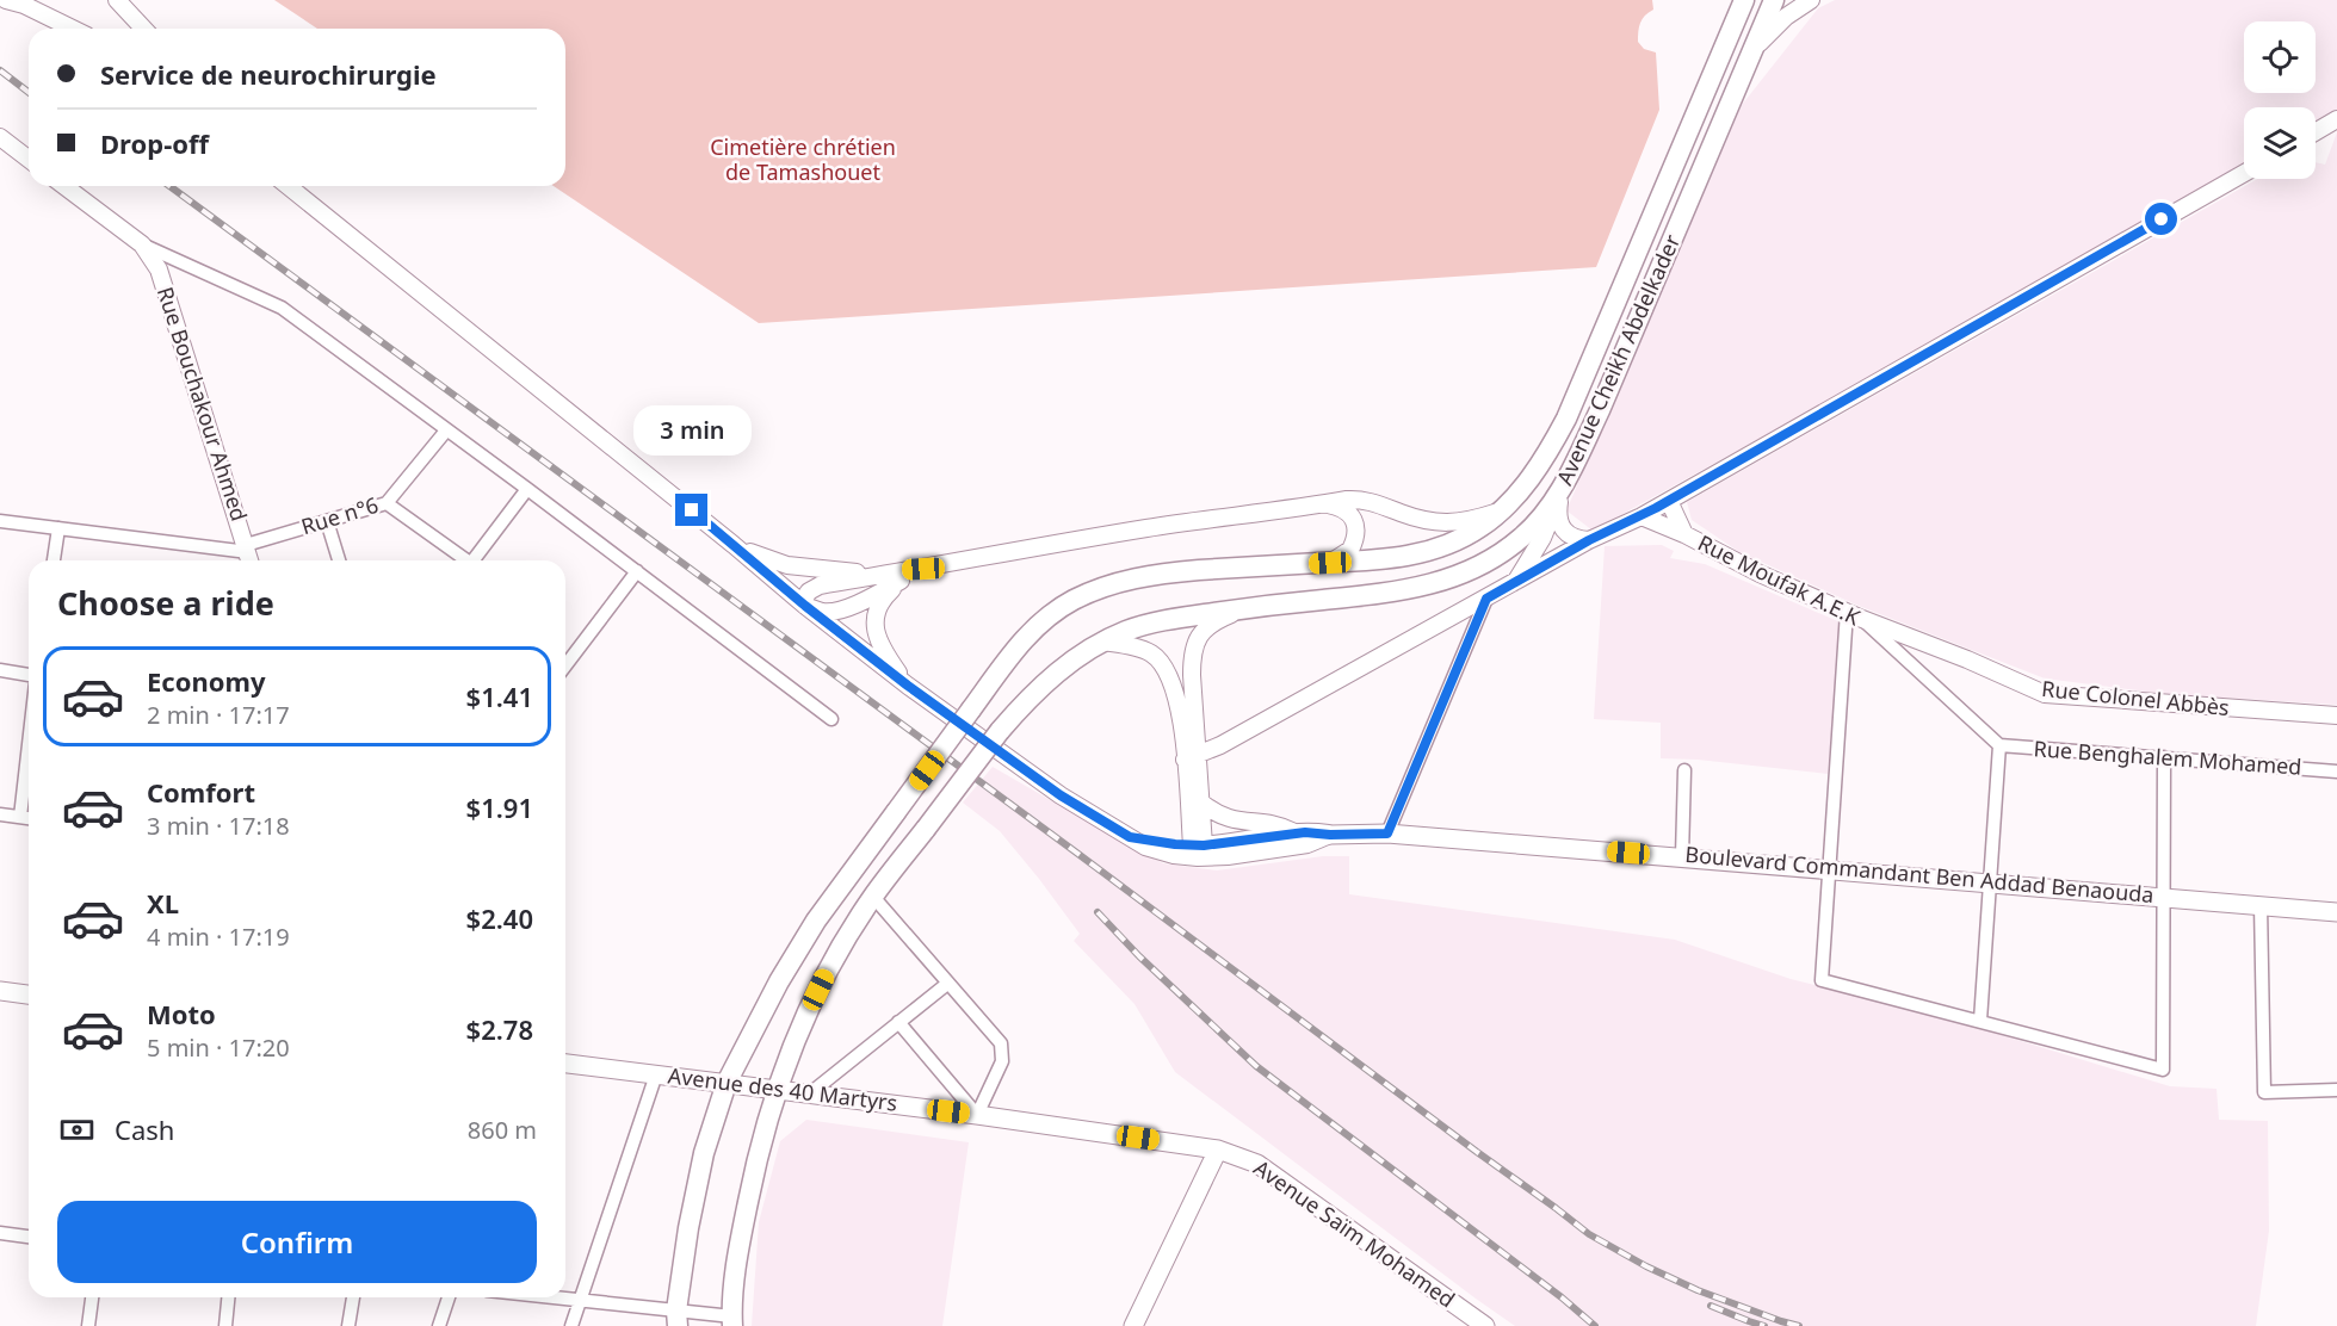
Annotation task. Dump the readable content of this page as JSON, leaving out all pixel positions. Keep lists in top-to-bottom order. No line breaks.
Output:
{"streets":{"main road":["Avenue Cheikh Abdelkader","Boulevard Commandant Ben Addad Benaouda","Avenue des 40 Martyrs","Avenue Saïm Mohamed"],"street":["Rue Bouchakour Ahmed","Rue n°6","Rue Moufak A.E.K","Rue Colonel Abbès","Rue Benghalem Mohamed"]},"crossings":[["Avenue Cheikh Abdelkader","Avenue des 40 Martyrs"],["Rue Bouchakour Ahmed","Rue n°6"],["Rue Moufak A.E.K","Rue Colonel Abbès"],["Rue Moufak A.E.K","Rue Benghalem Mohamed"],["Avenue des 40 Martyrs","Avenue Saïm Mohamed"]],"parks":["Cimetière chrétien de Tamashouet"],"page":{"banner":["Service de neurochirurgie","Drop-off"],"bubble":"3 min","heading":"Choose a ride","list":[{"name":"Economy","note":"2 min · 17:17","value":"$1.41"},{"name":"Comfort","note":"3 min · 17:18","value":"$1.91"},{"name":"XL","note":"4 min · 17:19","value":"$2.40"},{"name":"Moto","note":"5 min · 17:20","value":"$2.78"}],"pay":["Cash","860 m"],"buttons":"Confirm"}}
